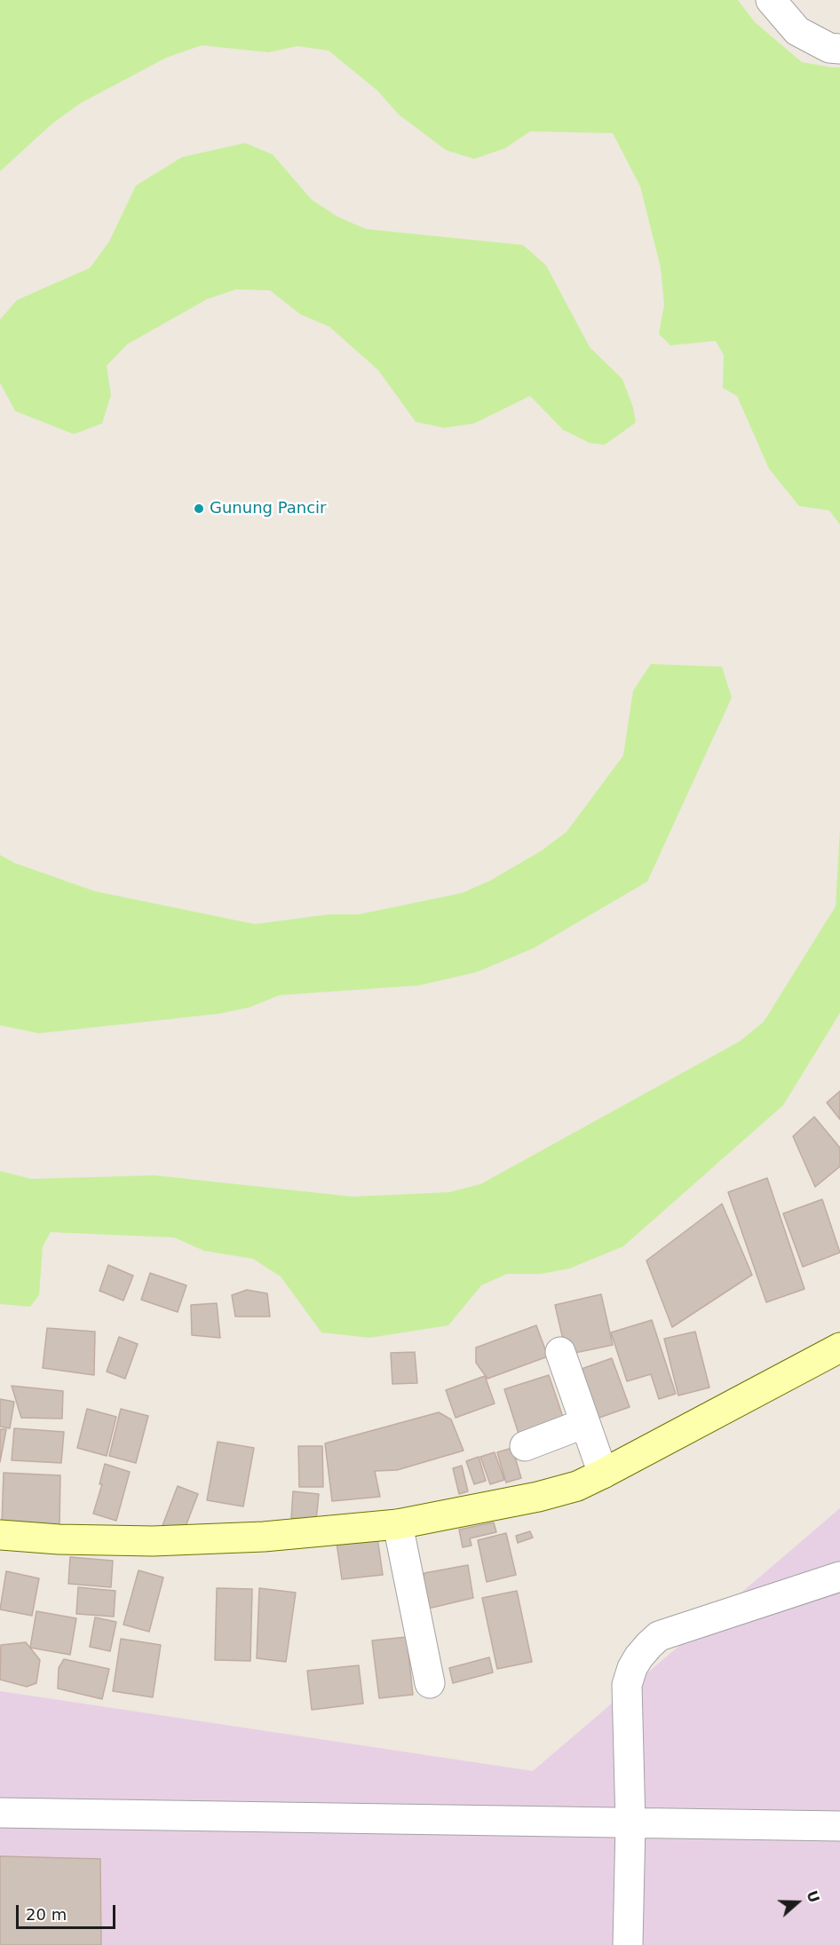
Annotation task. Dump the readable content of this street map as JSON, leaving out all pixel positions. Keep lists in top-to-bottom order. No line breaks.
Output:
{"places":["Gunung Pancir"],"scale_bar":"20 m","north":"right"}
